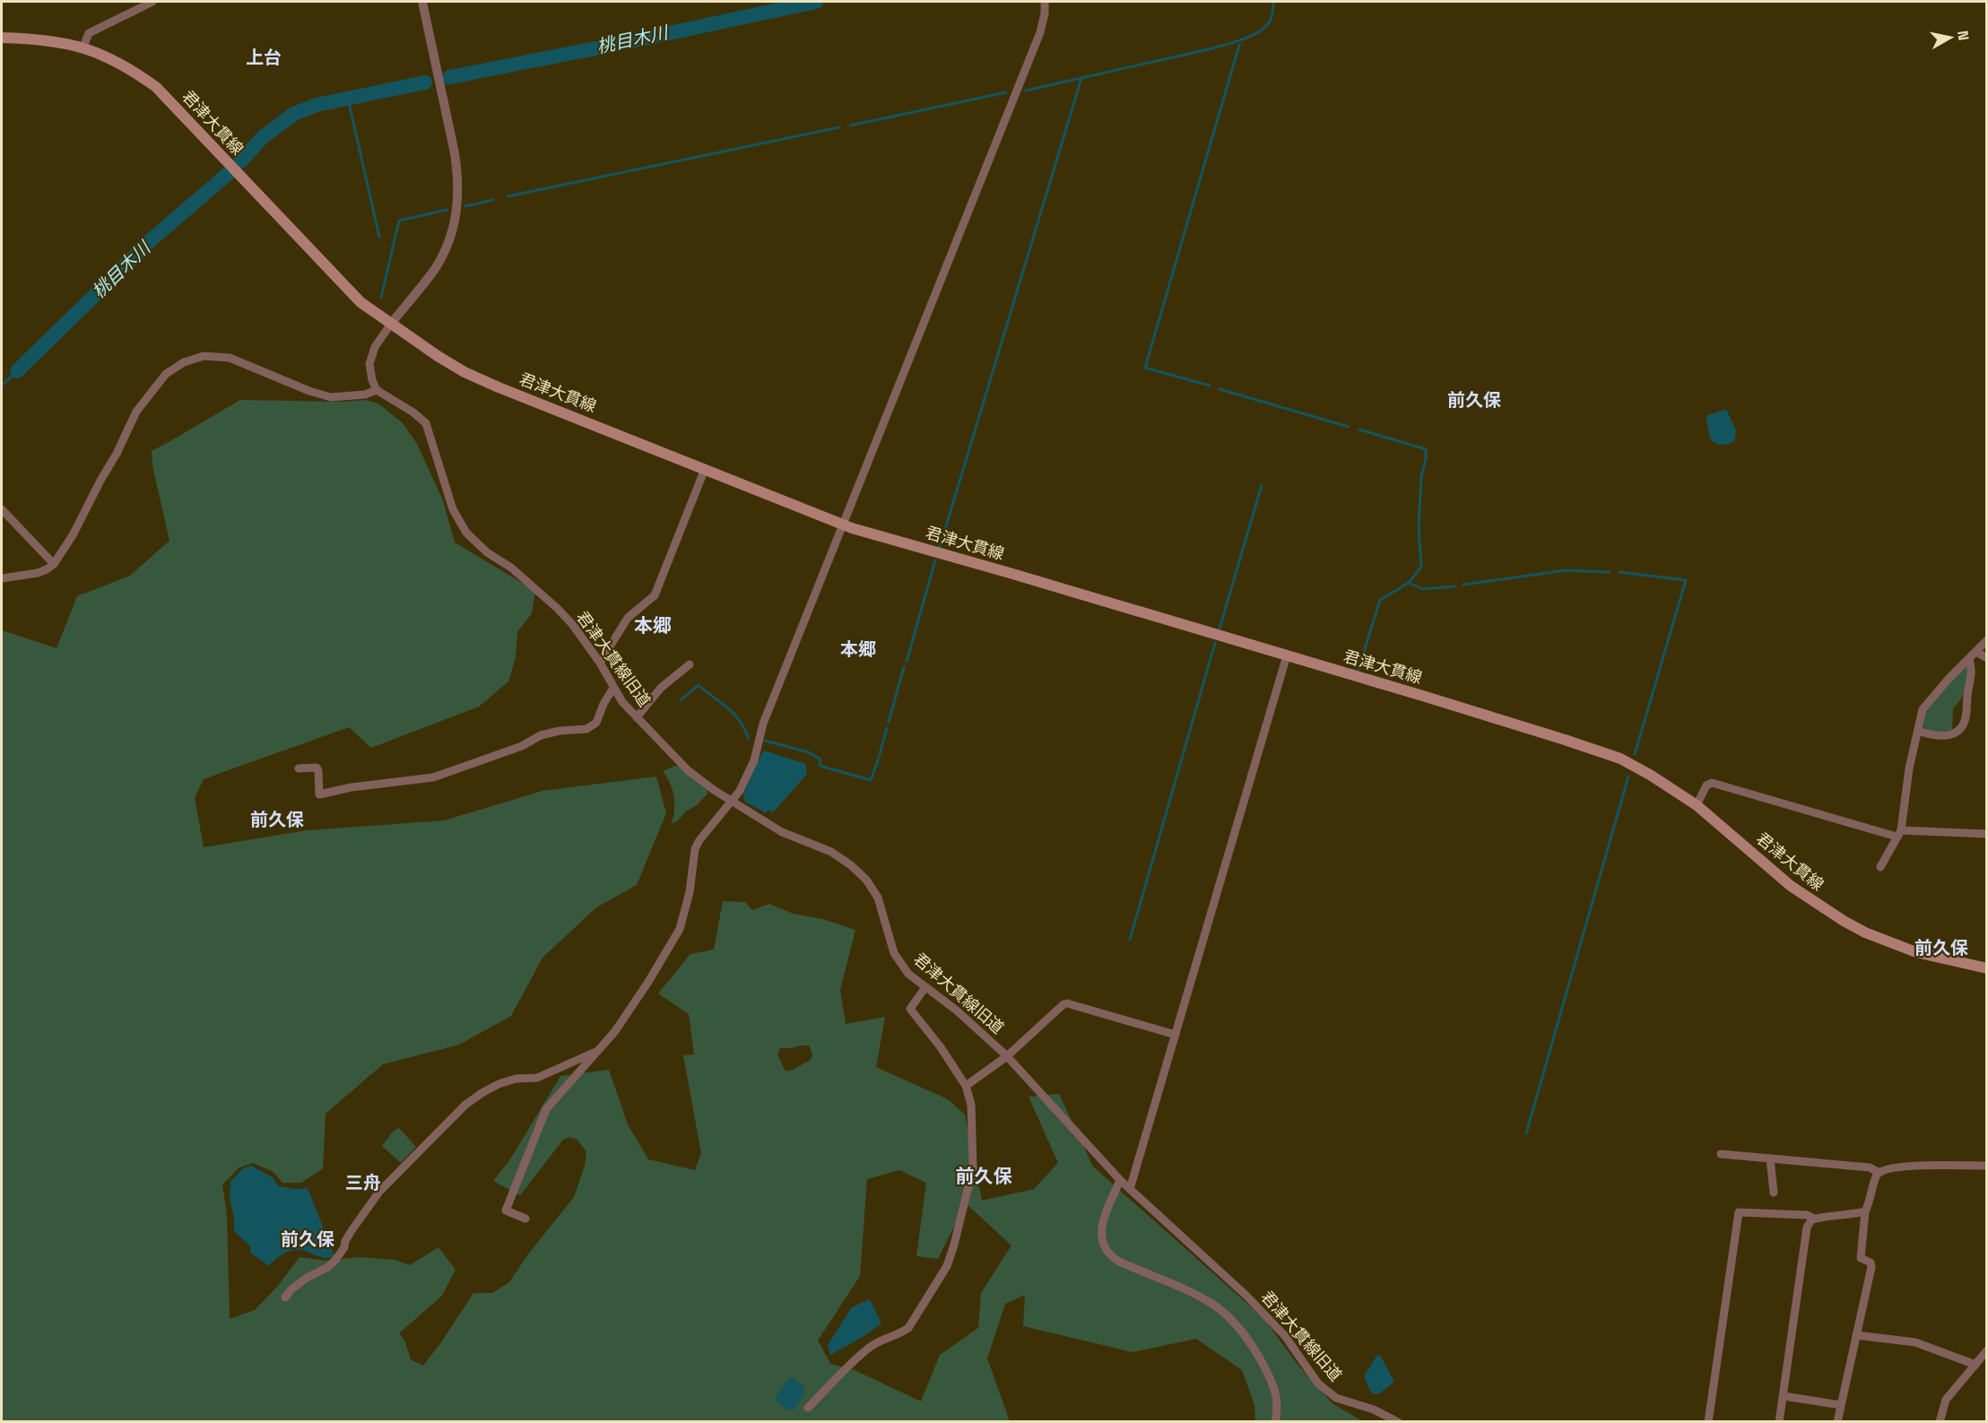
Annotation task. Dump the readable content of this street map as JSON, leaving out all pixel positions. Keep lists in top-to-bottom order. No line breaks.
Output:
{"streets":{"main road":["君津大貫線"],"street":["君津大貫線旧道"]},"districts":["上台","前久保","本郷","本郷","前久保","前久保","前久保","三舟","前久保"],"water":["桃目木川"],"north":"right"}
